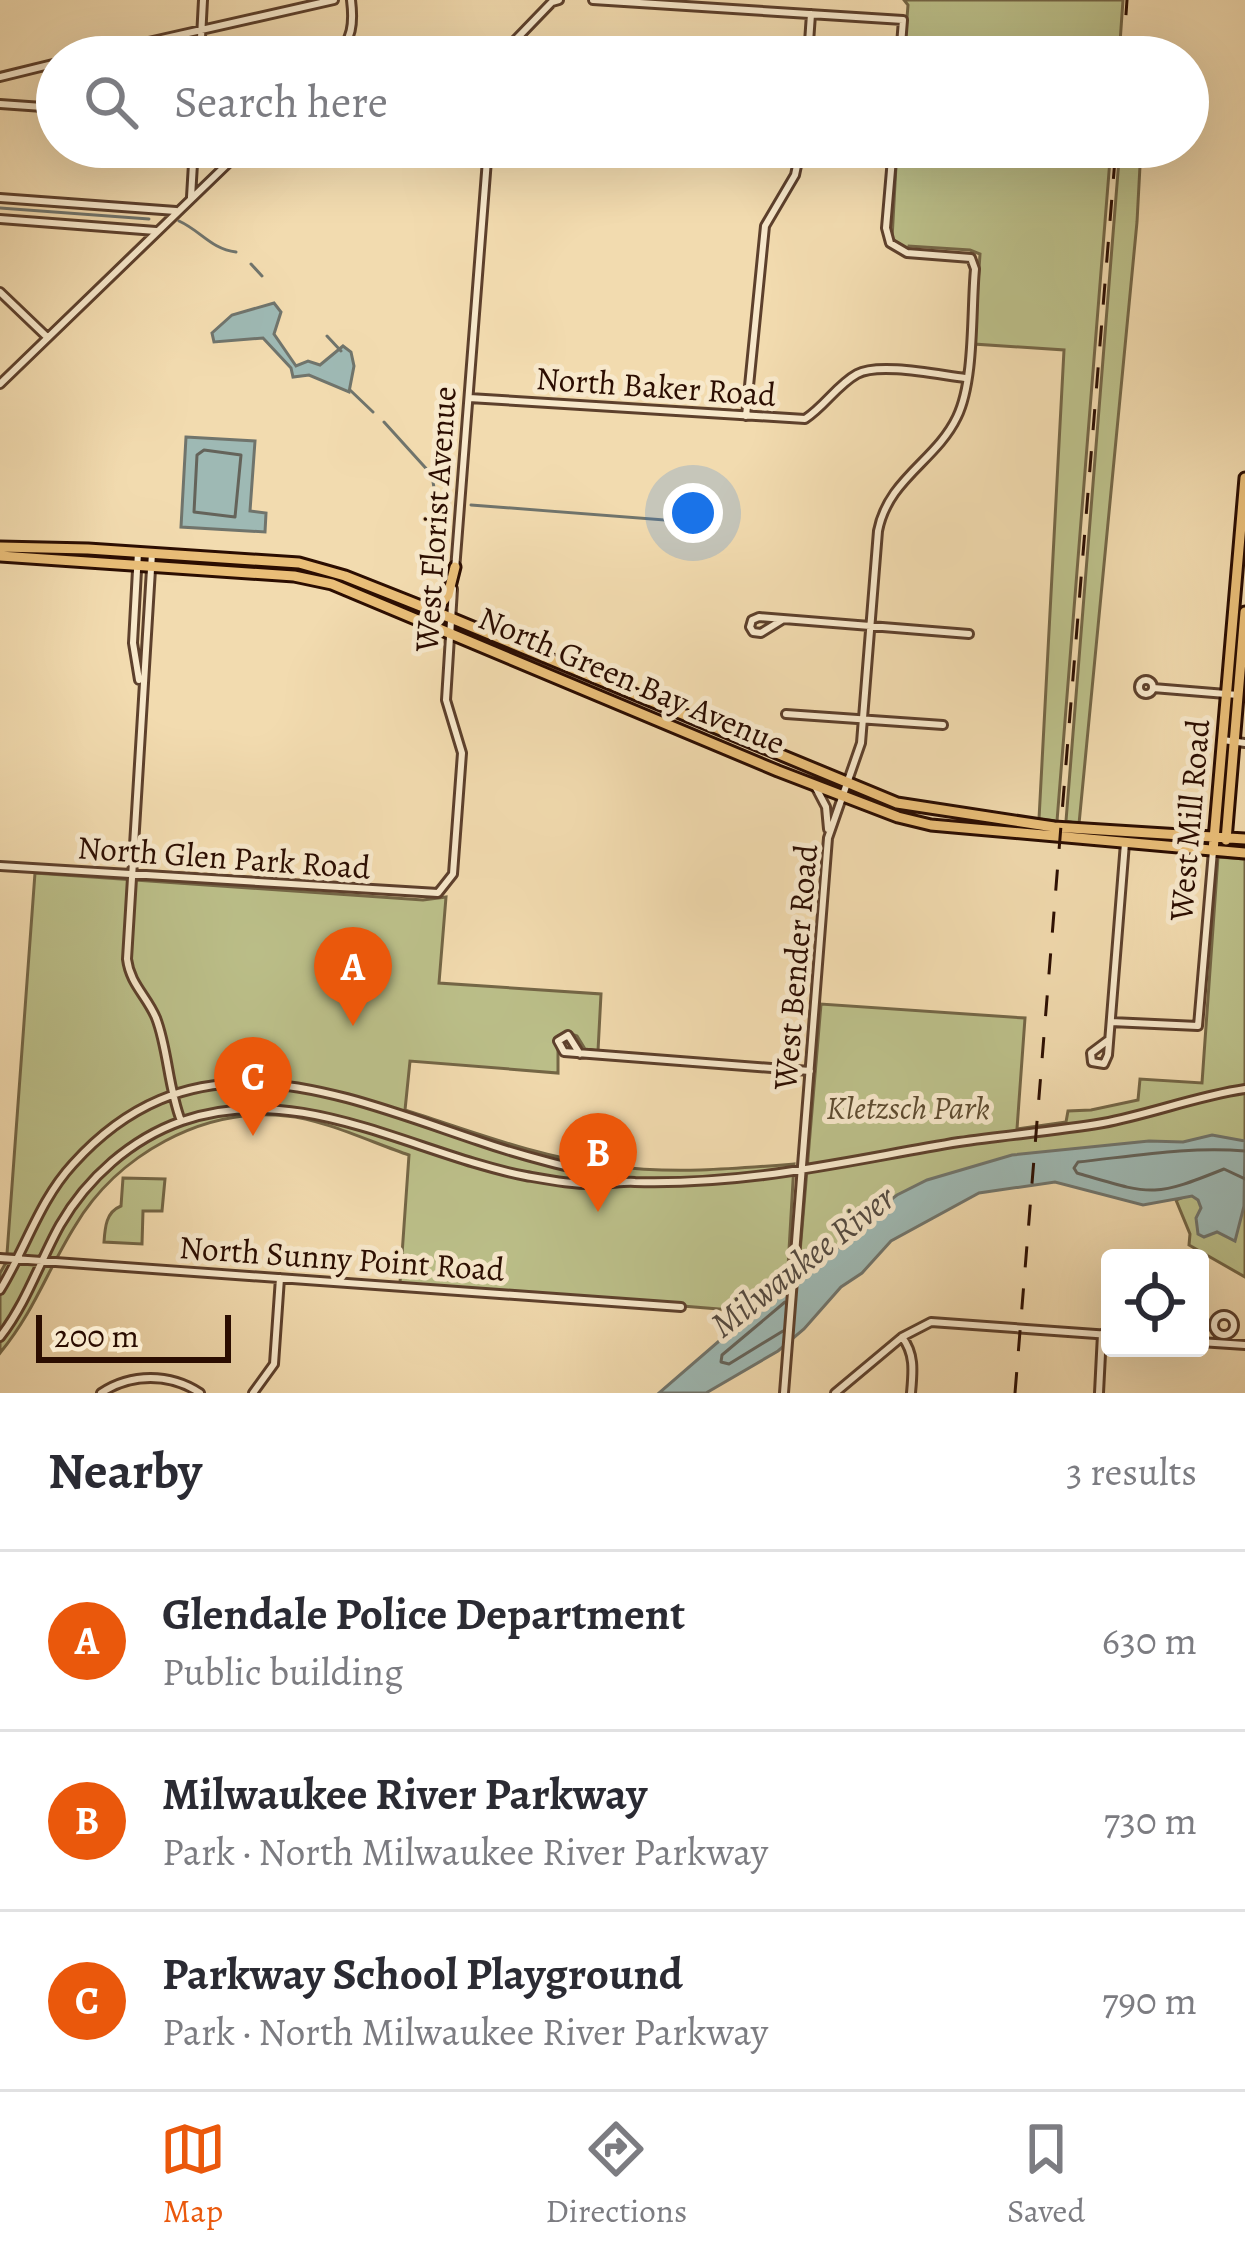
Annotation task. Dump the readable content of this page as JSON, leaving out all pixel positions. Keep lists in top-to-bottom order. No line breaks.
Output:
{"streets":{"main road":["North Green Bay Avenue","West Mill Road"],"street":["North Baker Road","West Florist Avenue","North Glen Park Road","West Bender Road","North Sunny Point Road"]},"crossings":[["North Baker Road","West Florist Avenue"],["North Baker Road","West Bender Road"],["West Florist Avenue","North Green Bay Avenue"],["West Florist Avenue","North Glen Park Road"],["North Green Bay Avenue","West Mill Road"],["North Green Bay Avenue","West Bender Road"]],"water":["Milwaukee River"],"parks":["Kletzsch Park"],"scale_bar":"200 m","page":{"search":"Search here","pins":["A","C","B"],"scale":"200 m","heading":["Nearby","3 results"],"list":[{"mark":"A","name":"Glendale Police Department","note":"Public building","value":"630 m"},{"mark":"B","name":"Milwaukee River Parkway","note":"Park · North Milwaukee River Parkway","value":"730 m"},{"mark":"C","name":"Parkway School Playground","note":"Park · North Milwaukee River Parkway","value":"790 m"}],"nav":["Map","Directions","Saved"]}}
